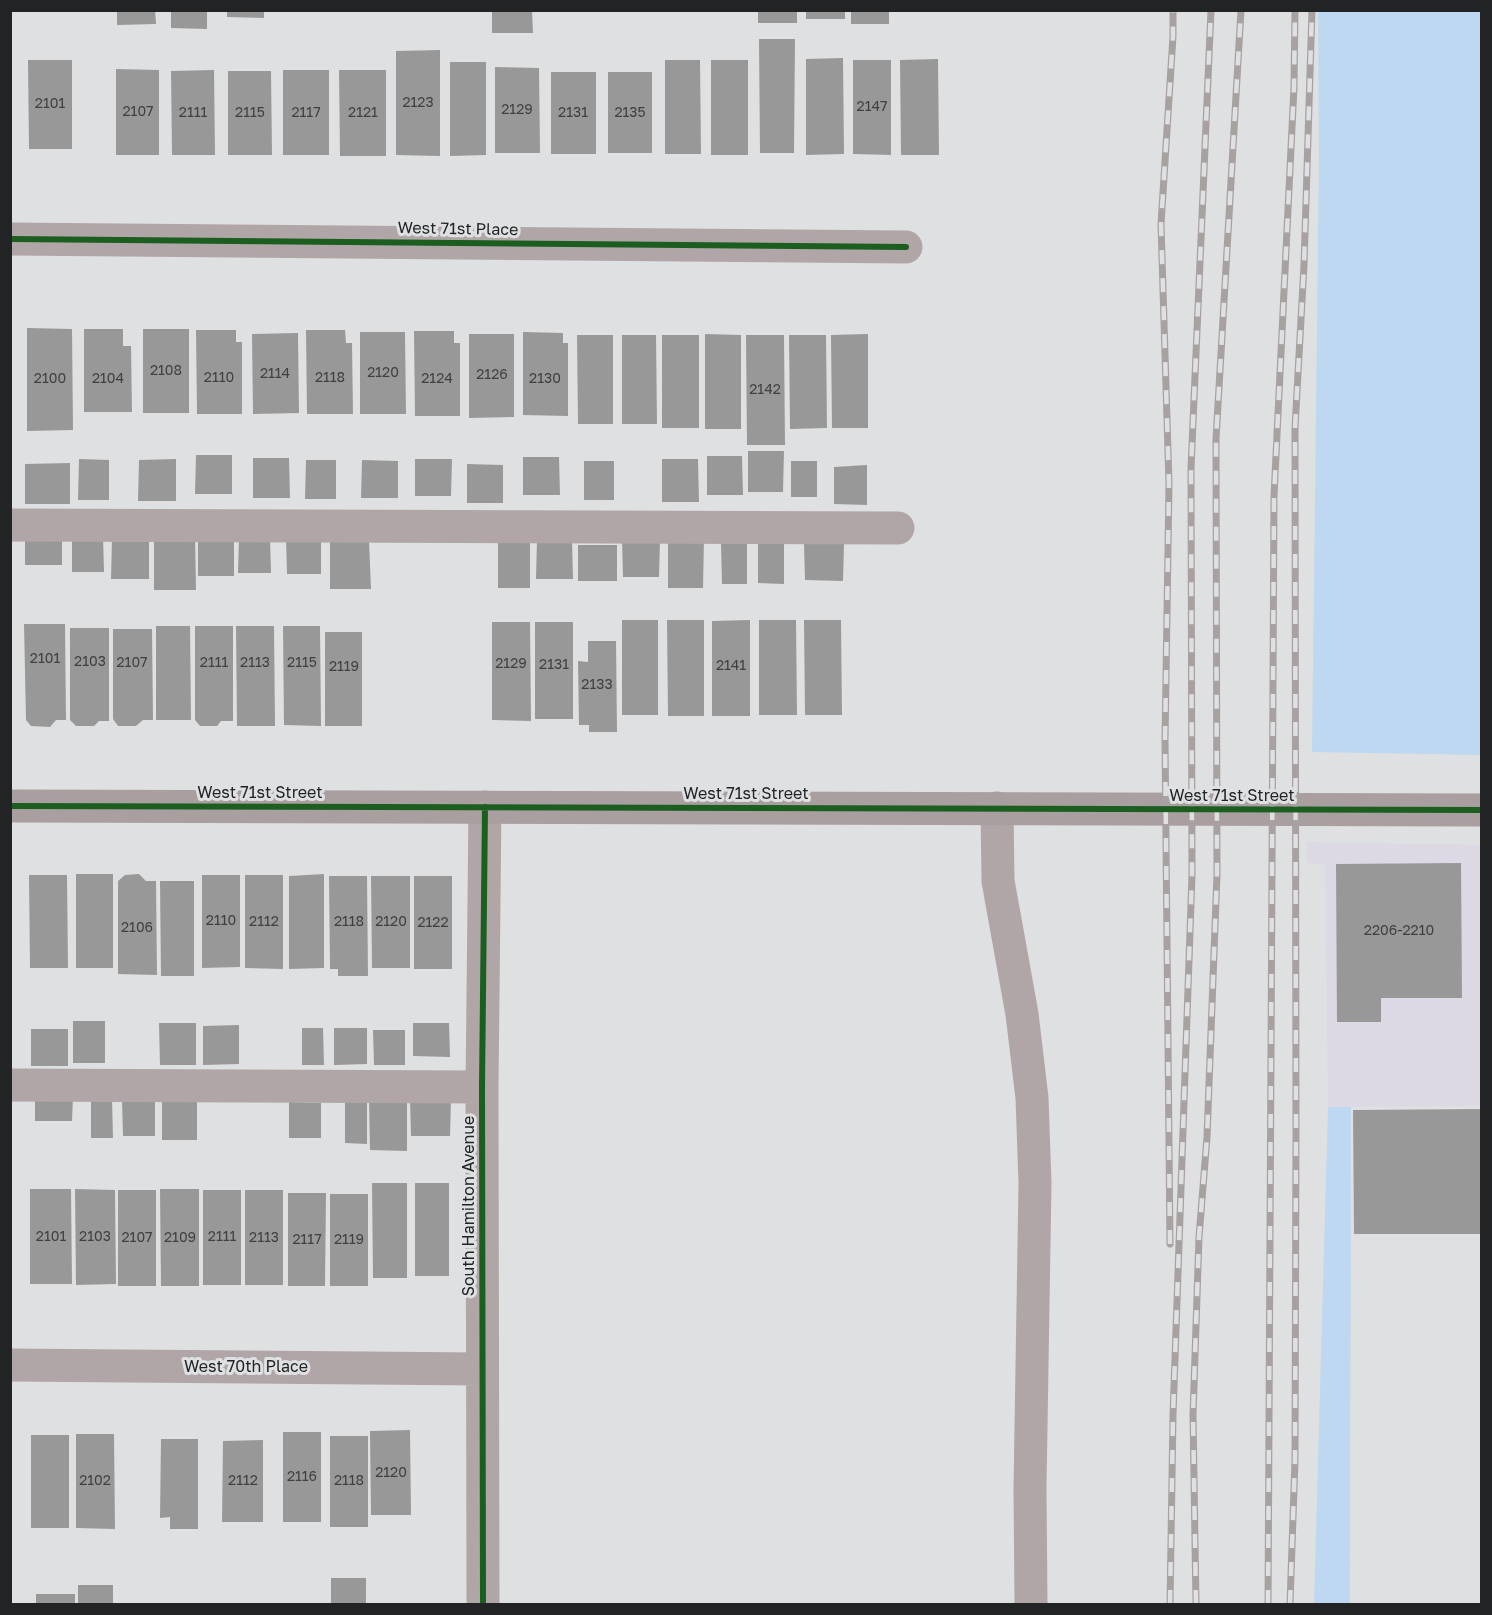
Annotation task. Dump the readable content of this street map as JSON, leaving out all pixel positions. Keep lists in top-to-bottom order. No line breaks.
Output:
{"streets":{"main road":["West 71st Street"],"street":["West 71st Place","South Hamilton Avenue","West 70th Place"]},"crossings":[["West 71st Street","South Hamilton Avenue"],["South Hamilton Avenue","West 70th Place"]],"house_numbers":["2123","2101","2147","2129","2107","2111","2115","2117","2121","2131","2135","2108","2120","2114","2126","2110","2118","2100","2104","2124","2130","2142","2101","2103","2107","2111","2113","2115","2129","2131","2141","2119","2133","2110","2112","2118","2120","2122","2106","2206-2210","2101","2103","2111","2107","2109","2113","2117","2119","2120","2116","2102","2112","2118"]}
